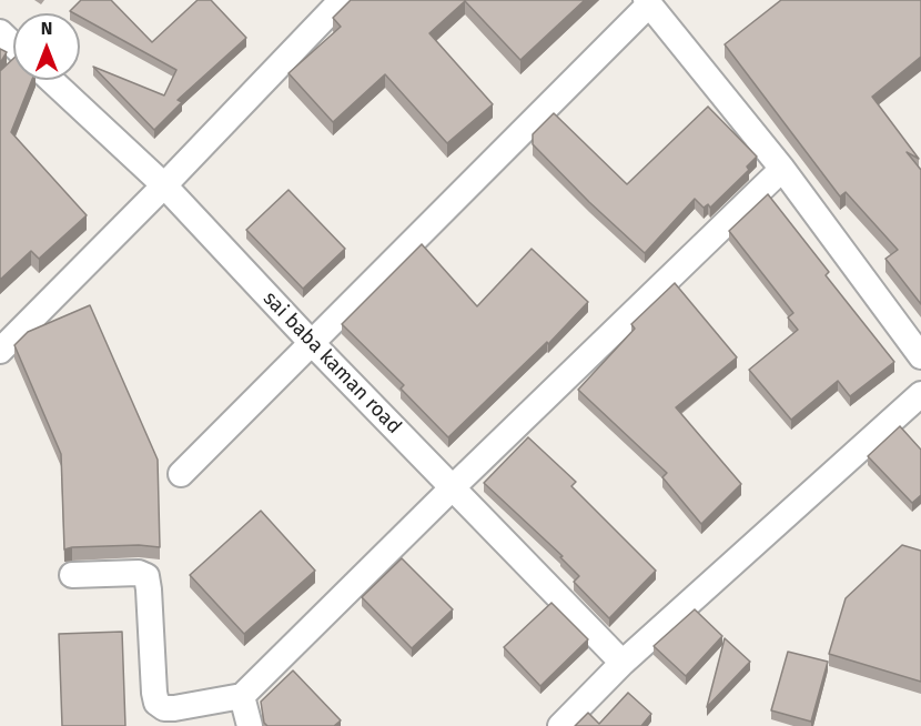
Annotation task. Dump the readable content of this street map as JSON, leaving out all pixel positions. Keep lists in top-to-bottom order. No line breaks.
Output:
{"streets":{"street":["sai baba kaman road"]},"north":"top"}
